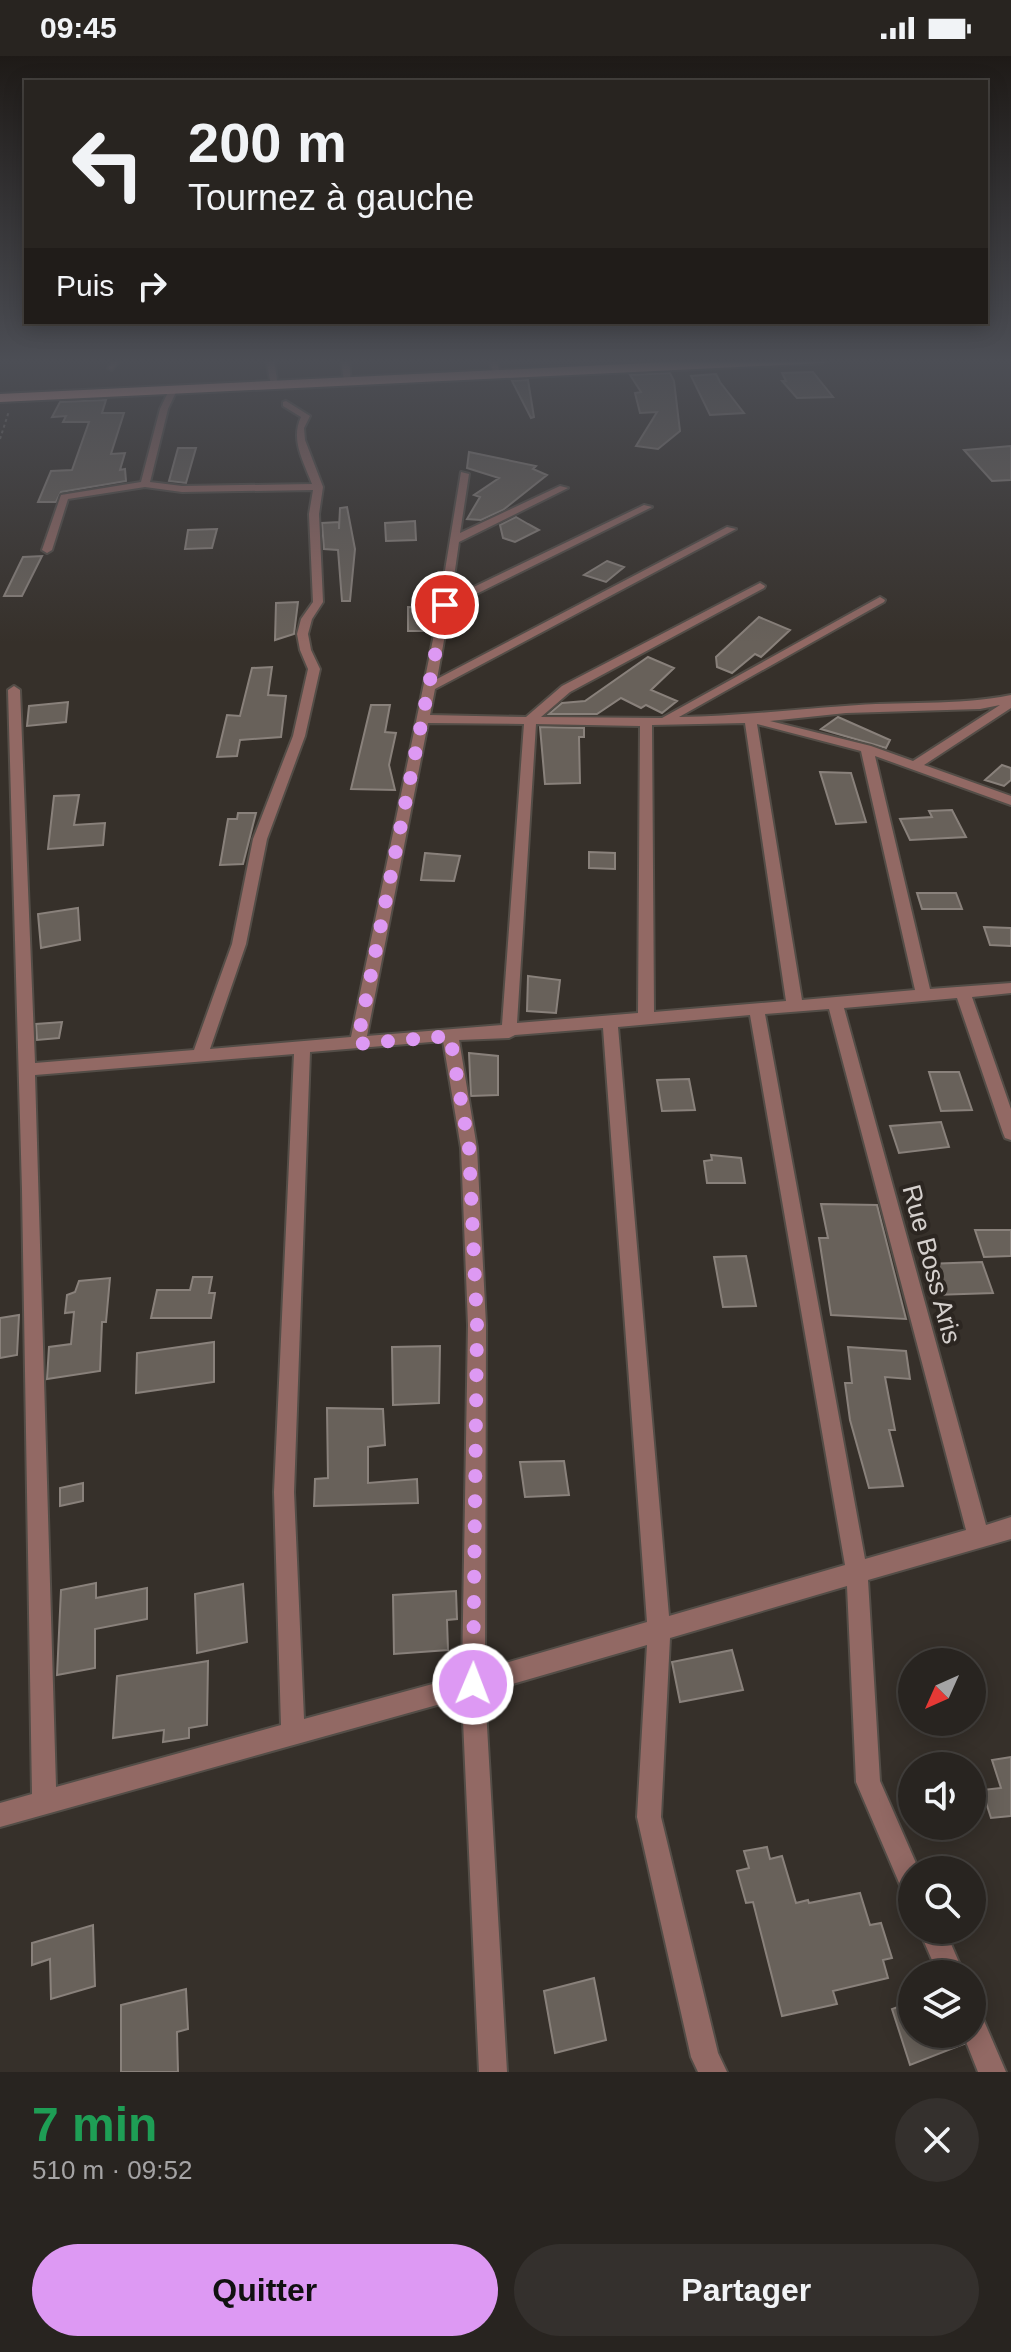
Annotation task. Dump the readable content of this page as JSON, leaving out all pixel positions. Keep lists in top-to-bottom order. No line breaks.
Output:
{"streets":{"street":["Rue Boss Aris"]},"north":"bottom left","page":{"status":"09:45","turn":["200 m","Tournez à gauche"],"then":"Puis","heading":["7 min","510 m · 09:52"],"buttons":["Quitter","Partager"]}}
